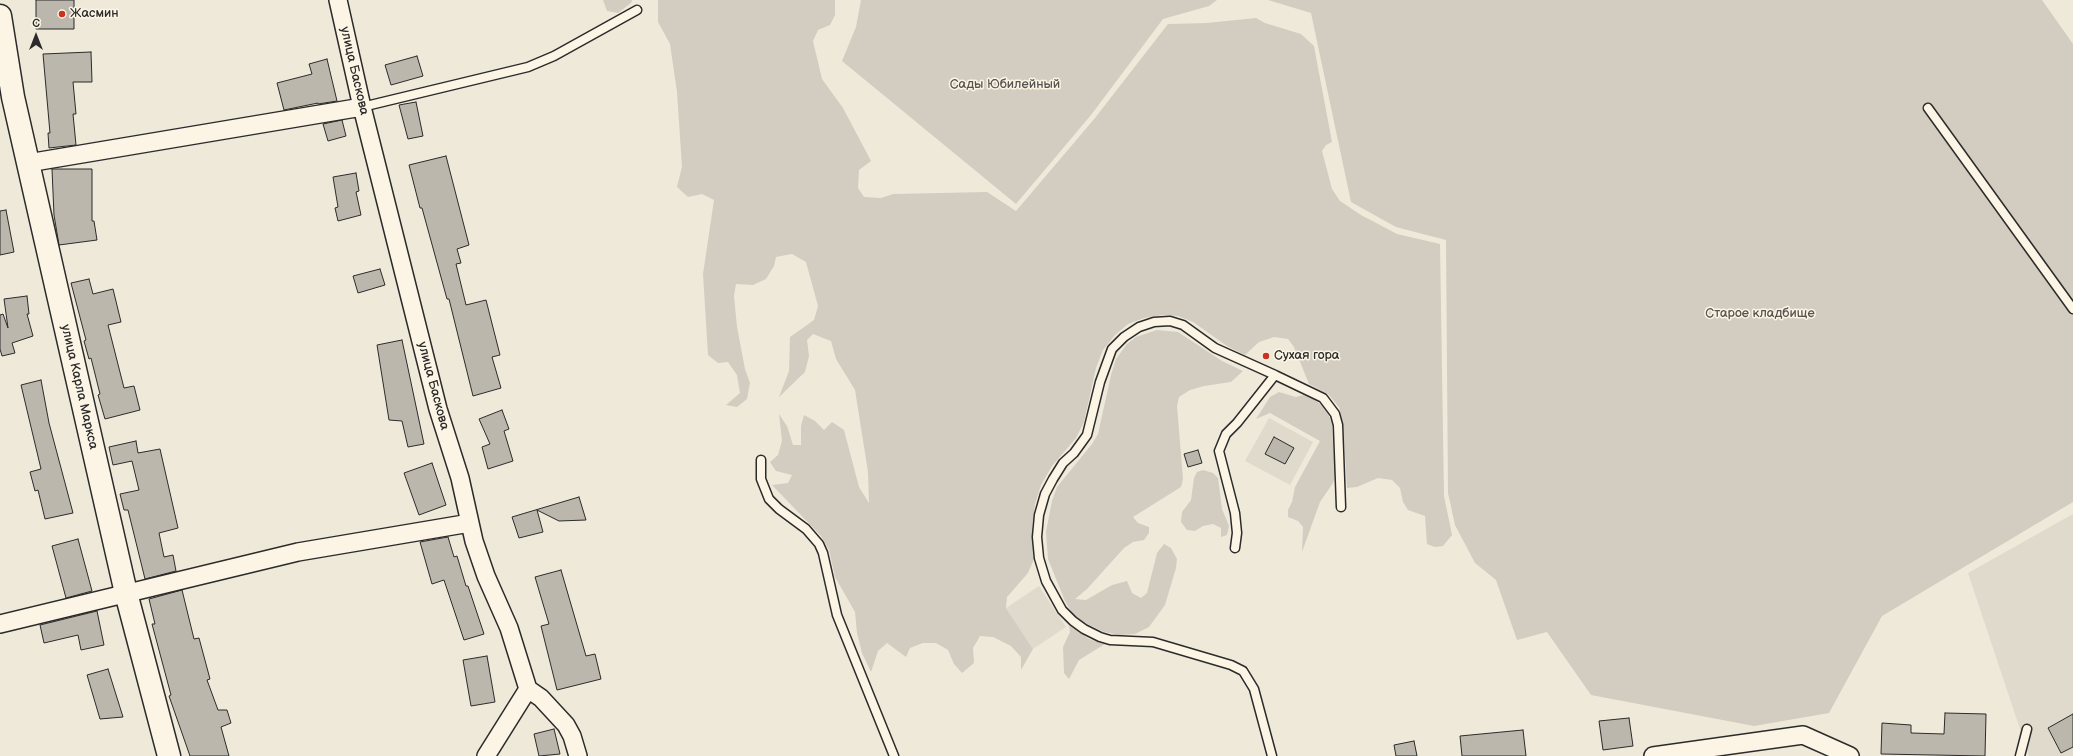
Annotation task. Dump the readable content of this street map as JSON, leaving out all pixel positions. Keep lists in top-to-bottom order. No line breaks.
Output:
{"streets":{"street":["улица Баскова","улица Карла Маркса"]},"parks":["Сады Юбилейный","Старое кладбище"],"places":["Жасмин","Сухая гора"],"north":"top"}
